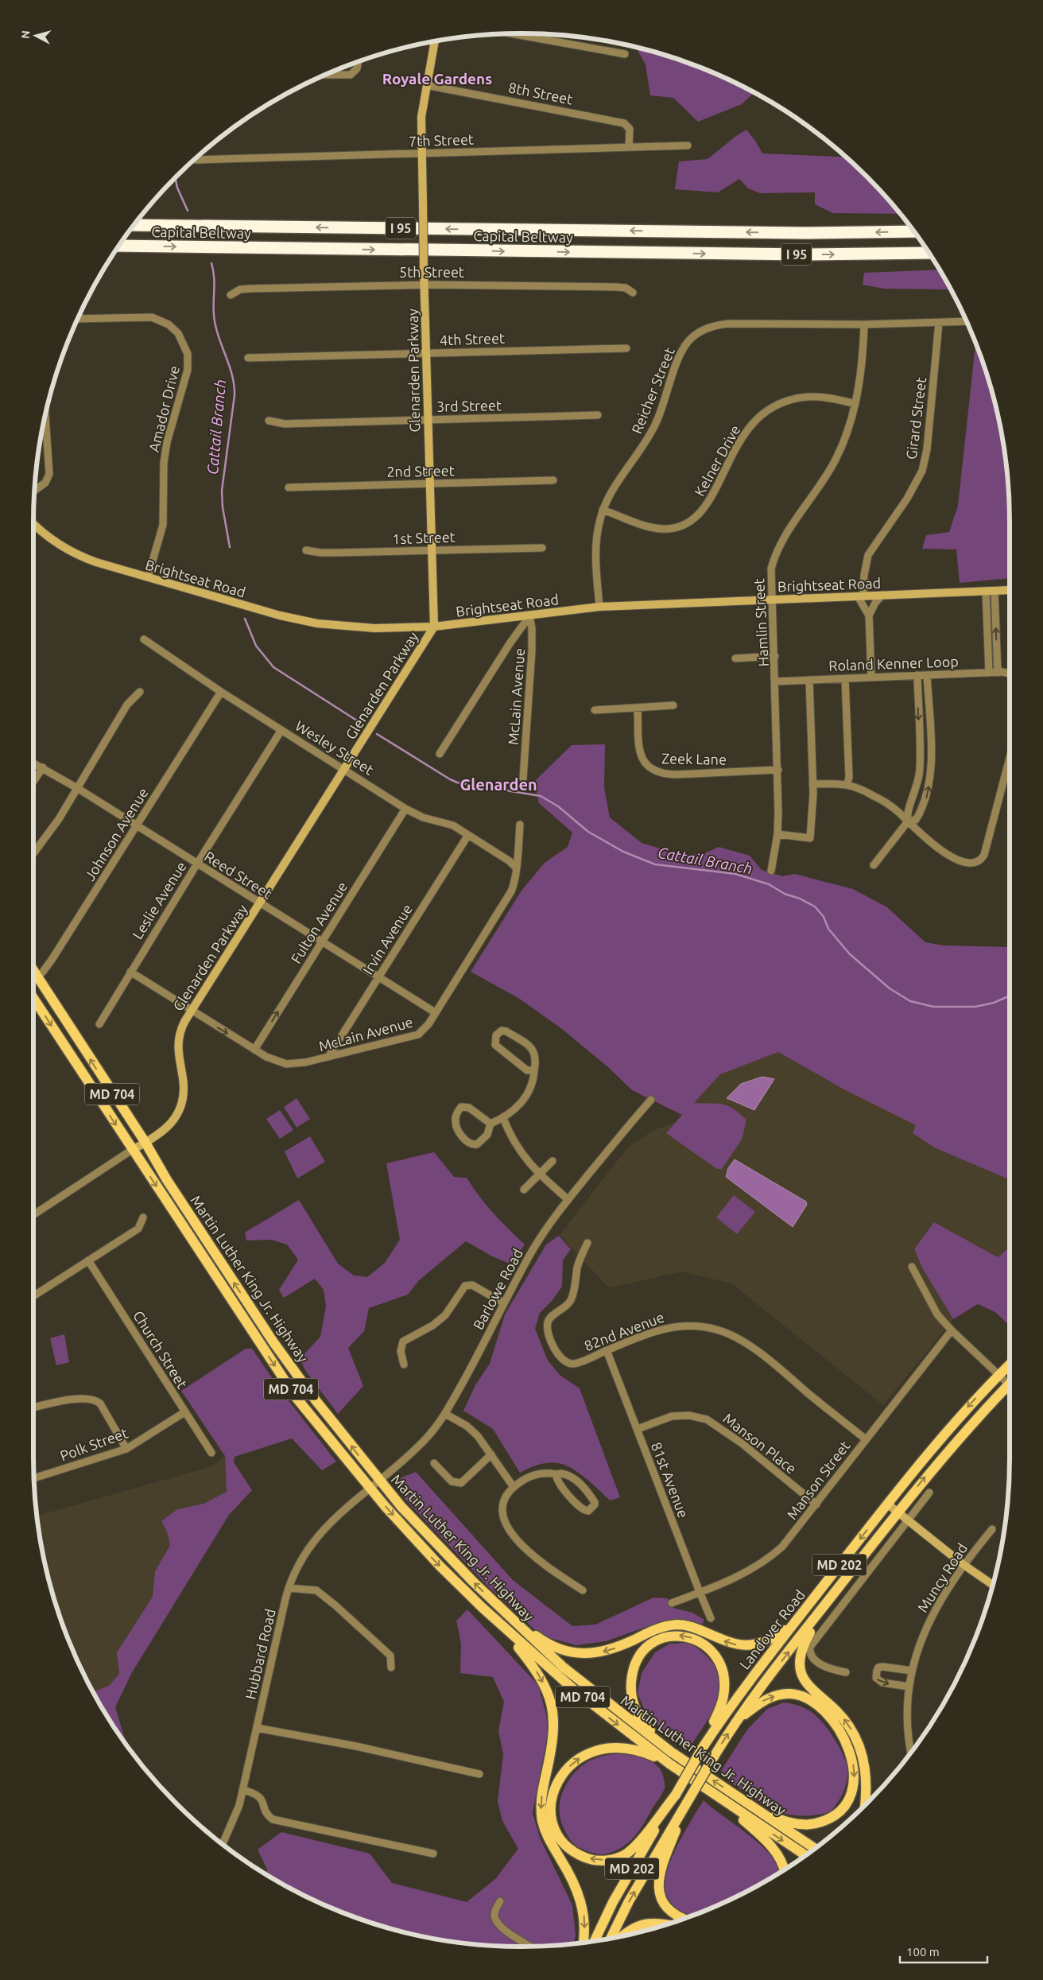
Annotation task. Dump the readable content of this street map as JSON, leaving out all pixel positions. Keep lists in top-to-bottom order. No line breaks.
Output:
{"streets":{"highway":["I 95","Capital Beltway"],"main road":["MD 704","Martin Luther King Jr. Highway","MD 202","Landover Road"],"street":["8th Street","7th Street","5th Street","4th Street","Glenarden Parkway","Reicher Street","3rd Street","Amador Drive","Girard Street","Kelner Drive","2nd Street","1st Street","Brightseat Road","Hamlin Street","Roland Kenner Loop","McLain Avenue","Wesley Street","Zeek Lane","Johnson Avenue","Reed Street","Leslie Avenue","Fulton Avenue","Irvin Avenue","Barlowe Road","82nd Avenue","Church Street","Manson Place","Polk Street","81st Avenue","Manson Street","Muncy Road","Hubbard Road"]},"crossings":[["8th Street","7th Street"],["8th Street","Glenarden Parkway"],["7th Street","Glenarden Parkway"],["5th Street","Glenarden Parkway"],["4th Street","Glenarden Parkway"],["Glenarden Parkway","3rd Street"],["Glenarden Parkway","2nd Street"],["Glenarden Parkway","1st Street"],["Glenarden Parkway","Brightseat Road"],["Glenarden Parkway","McLain Avenue"],["Glenarden Parkway","Wesley Street"],["Glenarden Parkway","Reed Street"],["Glenarden Parkway","Martin Luther King Jr. Highway"],["Reicher Street","Girard Street"],["Reicher Street","Kelner Drive"],["Reicher Street","Brightseat Road"],["Reicher Street","Hamlin Street"],["Amador Drive","Brightseat Road"],["Girard Street","Brightseat Road"],["Kelner Drive","Hamlin Street"],["Brightseat Road","Hamlin Street"],["Brightseat Road","McLain Avenue"],["Hamlin Street","Roland Kenner Loop"],["Hamlin Street","Zeek Lane"],["McLain Avenue","Wesley Street"],["McLain Avenue","Reed Street"],["McLain Avenue","Leslie Avenue"],["McLain Avenue","Fulton Avenue"],["McLain Avenue","Irvin Avenue"],["Wesley Street","Johnson Avenue"],["Wesley Street","Leslie Avenue"],["Wesley Street","Fulton Avenue"],["Wesley Street","Irvin Avenue"],["Johnson Avenue","Reed Street"],["Johnson Avenue","Martin Luther King Jr. Highway"],["Reed Street","Leslie Avenue"],["Reed Street","Fulton Avenue"],["Reed Street","Irvin Avenue"],["Martin Luther King Jr. Highway","Barlowe Road"],["Martin Luther King Jr. Highway","Hubbard Road"],["Barlowe Road","Hubbard Road"],["82nd Avenue","81st Avenue"],["82nd Avenue","Manson Street"],["Church Street","Polk Street"],["Manson Place","81st Avenue"],["Manson Place","Manson Street"],["81st Avenue","Manson Street"]],"one_way":["Fulton Avenue"],"districts":["Royale Gardens","Glenarden"],"water":["Cattail Branch"],"scale_bar":"100 m","north":"left"}
